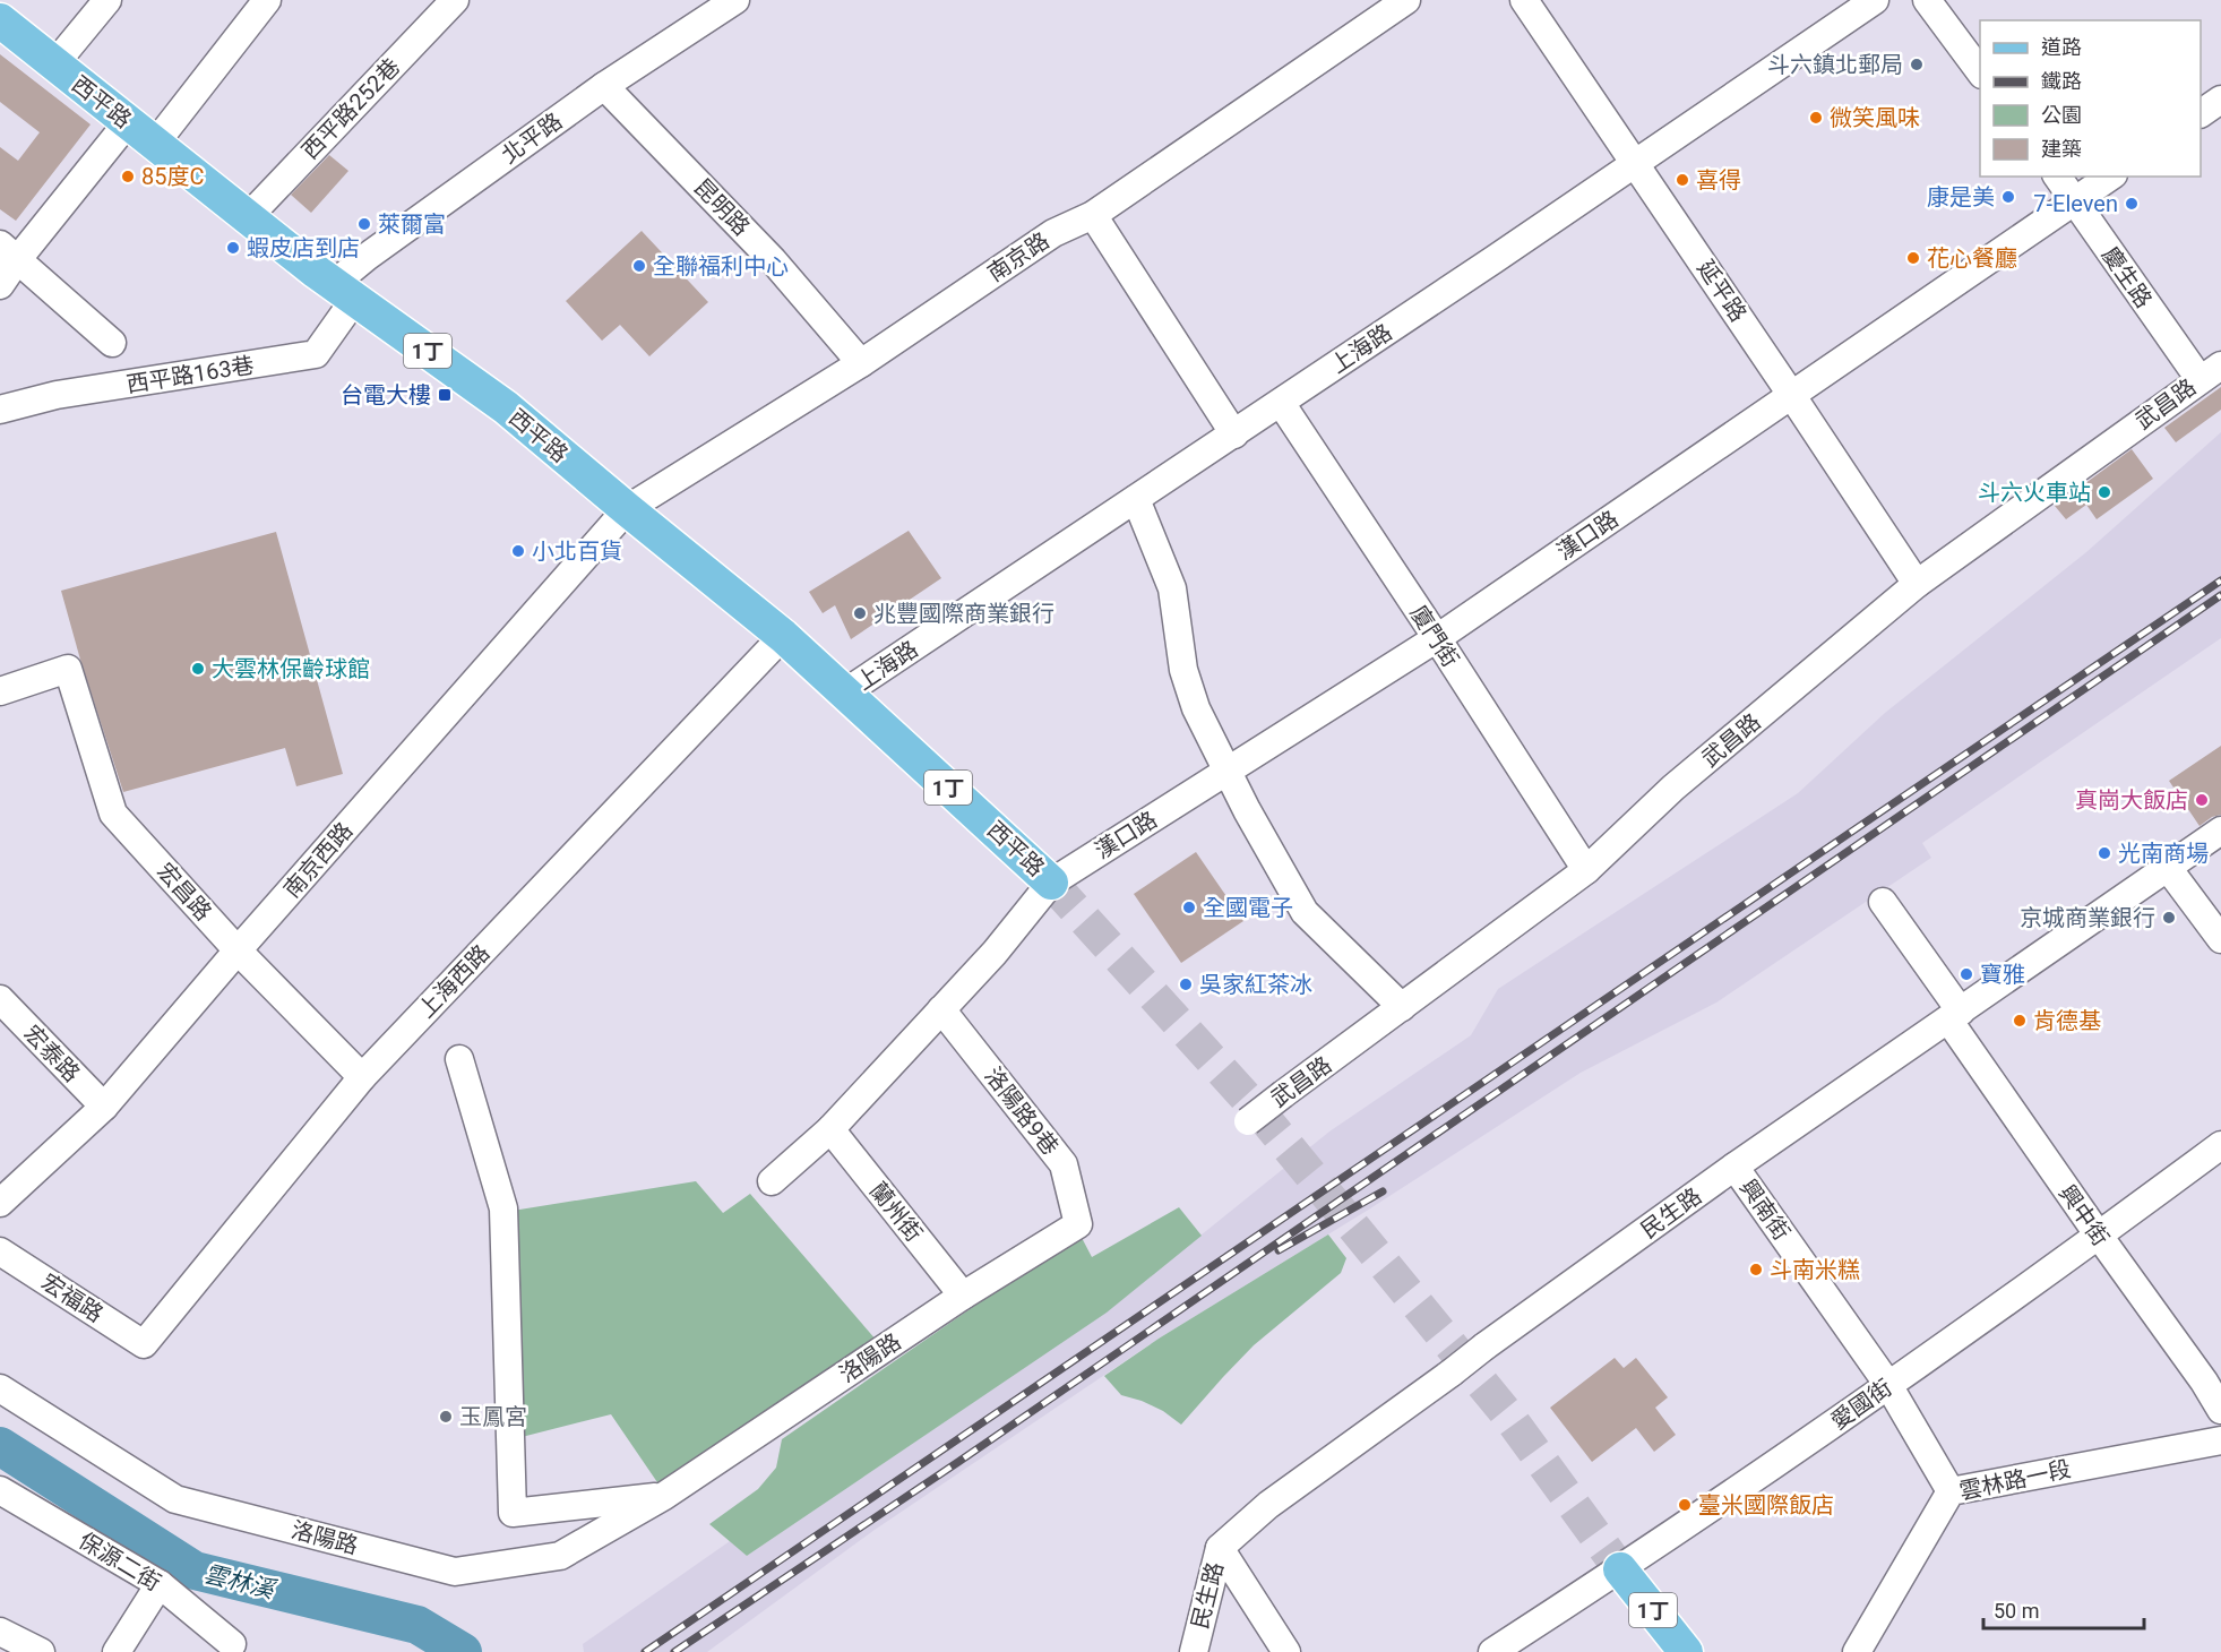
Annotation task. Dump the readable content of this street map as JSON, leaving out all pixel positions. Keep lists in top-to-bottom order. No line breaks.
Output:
{"streets":{"main road":["西平路","1丁"],"street":["西平路252巷","北平路","昆明路","南京路","慶生路","延平路","上海路","西平路163巷","武昌路","漢口路","廈門街","南京西路","宏昌路","上海西路","宏泰路","洛陽路9巷","興南街","蘭州街","民生路","興中街","宏福路","洛陽路","愛國街","雲林路一段","保源二街"]},"crossings":[["西平路","西平路252巷"],["西平路","北平路"],["西平路","南京路"],["西平路","上海路"],["西平路","西平路163巷"],["西平路","漢口路"],["西平路","南京西路"],["西平路","上海西路"],["北平路","昆明路"],["北平路","西平路163巷"],["昆明路","南京路"],["南京路","南京西路"],["慶生路","武昌路"],["慶生路","漢口路"],["延平路","上海路"],["延平路","武昌路"],["延平路","漢口路"],["上海路","廈門街"],["1丁","愛國街"],["武昌路","廈門街"],["漢口路","廈門街"],["南京西路","宏昌路"],["南京西路","宏泰路"],["宏昌路","上海西路"],["上海西路","宏福路"],["洛陽路9巷","洛陽路"],["興南街","民生路"],["興南街","愛國街"],["興南街","雲林路一段"],["蘭州街","洛陽路"],["民生路","興中街"],["興中街","愛國街"]],"water":["雲林溪"],"places":{"other":["斗六鎮北郵局","微笑風味","85度C","喜得","康是美","7-Eleven","萊爾富","蝦皮店到店","花心餐廳","全聯福利中心","斗六火車站","小北百貨","兆豐國際商業銀行","大雲林保齡球館","真崗大飯店","光南商場","全國電子","京城商業銀行","寶雅","吳家紅茶冰","肯德基","斗南米糕","玉鳳宮","臺米國際飯店"],"transit":["台電大樓"]},"legend":["道路","鐵路","公園","建築"],"scale_bar":"50 m"}
